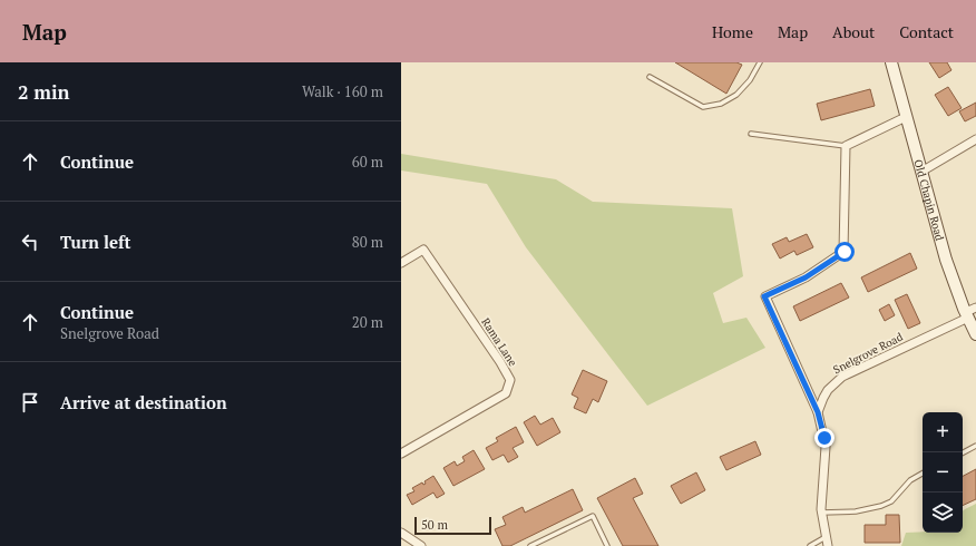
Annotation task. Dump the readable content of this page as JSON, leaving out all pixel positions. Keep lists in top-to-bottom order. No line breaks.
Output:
{"streets":{"street":["Old Chapin Road","Rama Lane","Snelgrove Road"]},"crossings":[["Old Chapin Road","Snelgrove Road"]],"scale_bar":"50 m","page":{"header":"Map","nav":["Home","Map","About","Contact"],"heading":["2 min","Walk · 160 m"],"list":[["Continue","60 m"],["Turn left","80 m"],["Continue","Snelgrove Road","20 m"],"Arrive at destination"],"map_buttons":["+","−"],"scale":"50 m"}}
